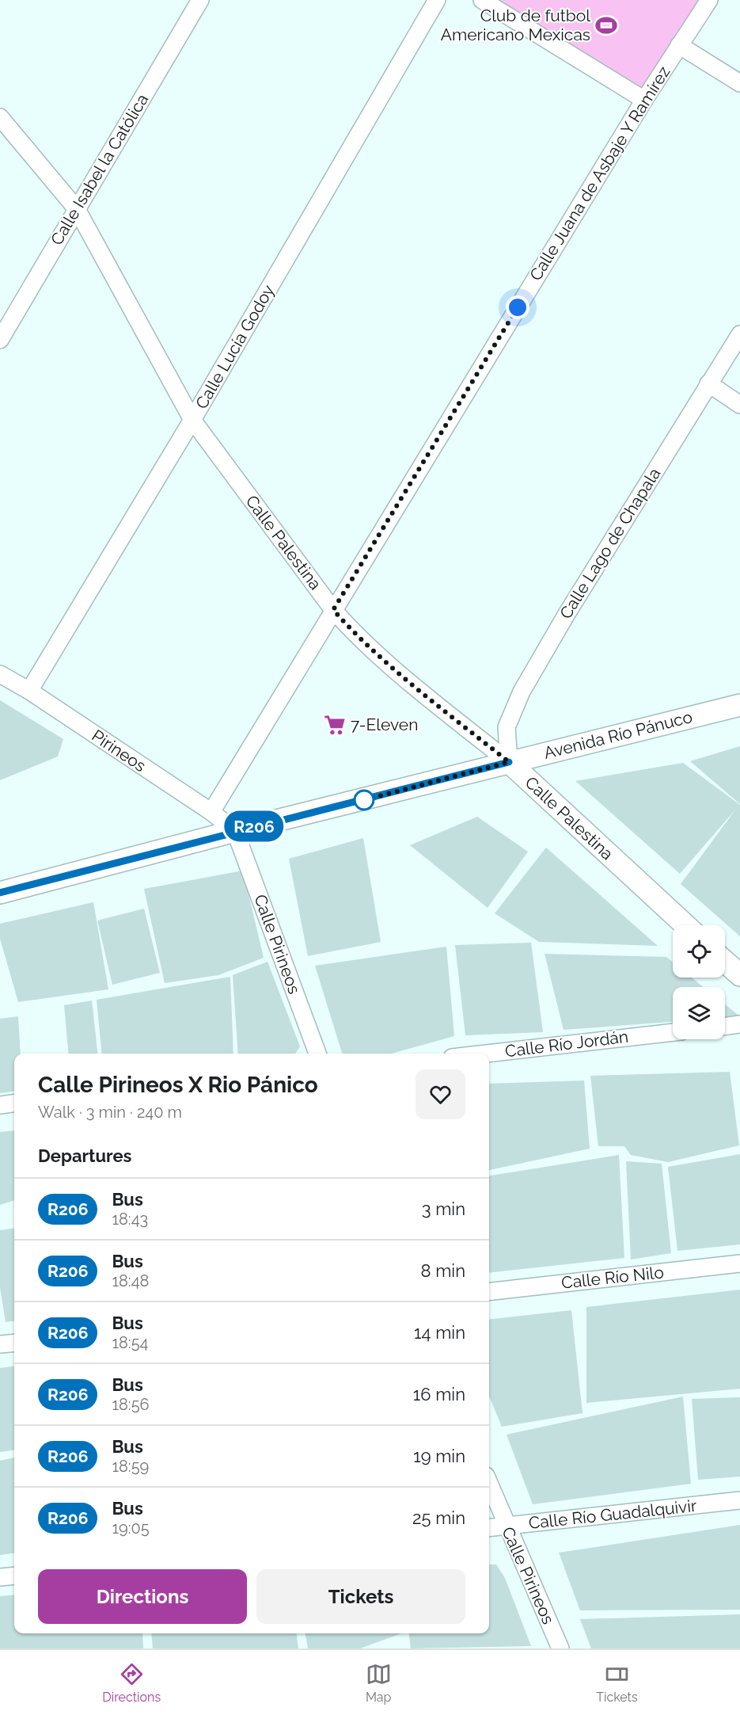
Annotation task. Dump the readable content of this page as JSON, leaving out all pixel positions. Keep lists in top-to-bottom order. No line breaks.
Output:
{"streets":{"street":["Calle Isabel la Católica","Calle Juana de Asbaje Y Ramírez","Calle Lucía Godoy","Calle Palestina","Calle Lago de Chapala","Avenida Río Pánuco","Pirineos","Calle Pirineos","Calle Río Jordán","Calle Río Nilo","Calle Río Guadalquivir"]},"crossings":[["Calle Isabel la Católica","Calle Palestina"],["Calle Juana de Asbaje Y Ramírez","Calle Palestina"],["Calle Juana de Asbaje Y Ramírez","Pirineos"],["Calle Lucía Godoy","Calle Palestina"],["Calle Lucía Godoy","Pirineos"],["Calle Palestina","Calle Lago de Chapala"],["Calle Palestina","Avenida Río Pánuco"],["Calle Lago de Chapala","Avenida Río Pánuco"],["Avenida Río Pánuco","Pirineos"],["Avenida Río Pánuco","Calle Pirineos"],["Pirineos","Calle Pirineos"],["Calle Pirineos","Calle Río Guadalquivir"]],"places":{"sports":["Club de futbol Americano Mexicas"],"supermarket":["7-Eleven"]},"lines":["bus line R206"],"page":{"on_map":"R206","heading":[["Calle Pirineos X Rio Pánico","Walk · 3 min · 240 m"],"Departures"],"list":[{"mark":"R206","name":"Bus","note":"18:43","value":"3 min"},{"mark":"R206","name":"Bus","note":"18:48","value":"8 min"},{"mark":"R206","name":"Bus","note":"18:54","value":"14 min"},{"mark":"R206","name":"Bus","note":"18:56","value":"16 min"},{"mark":"R206","name":"Bus","note":"18:59","value":"19 min"},{"mark":"R206","name":"Bus","note":"19:05","value":"25 min"}],"buttons":["Directions","Tickets"],"tabs":["Directions","Map","Tickets"]}}
